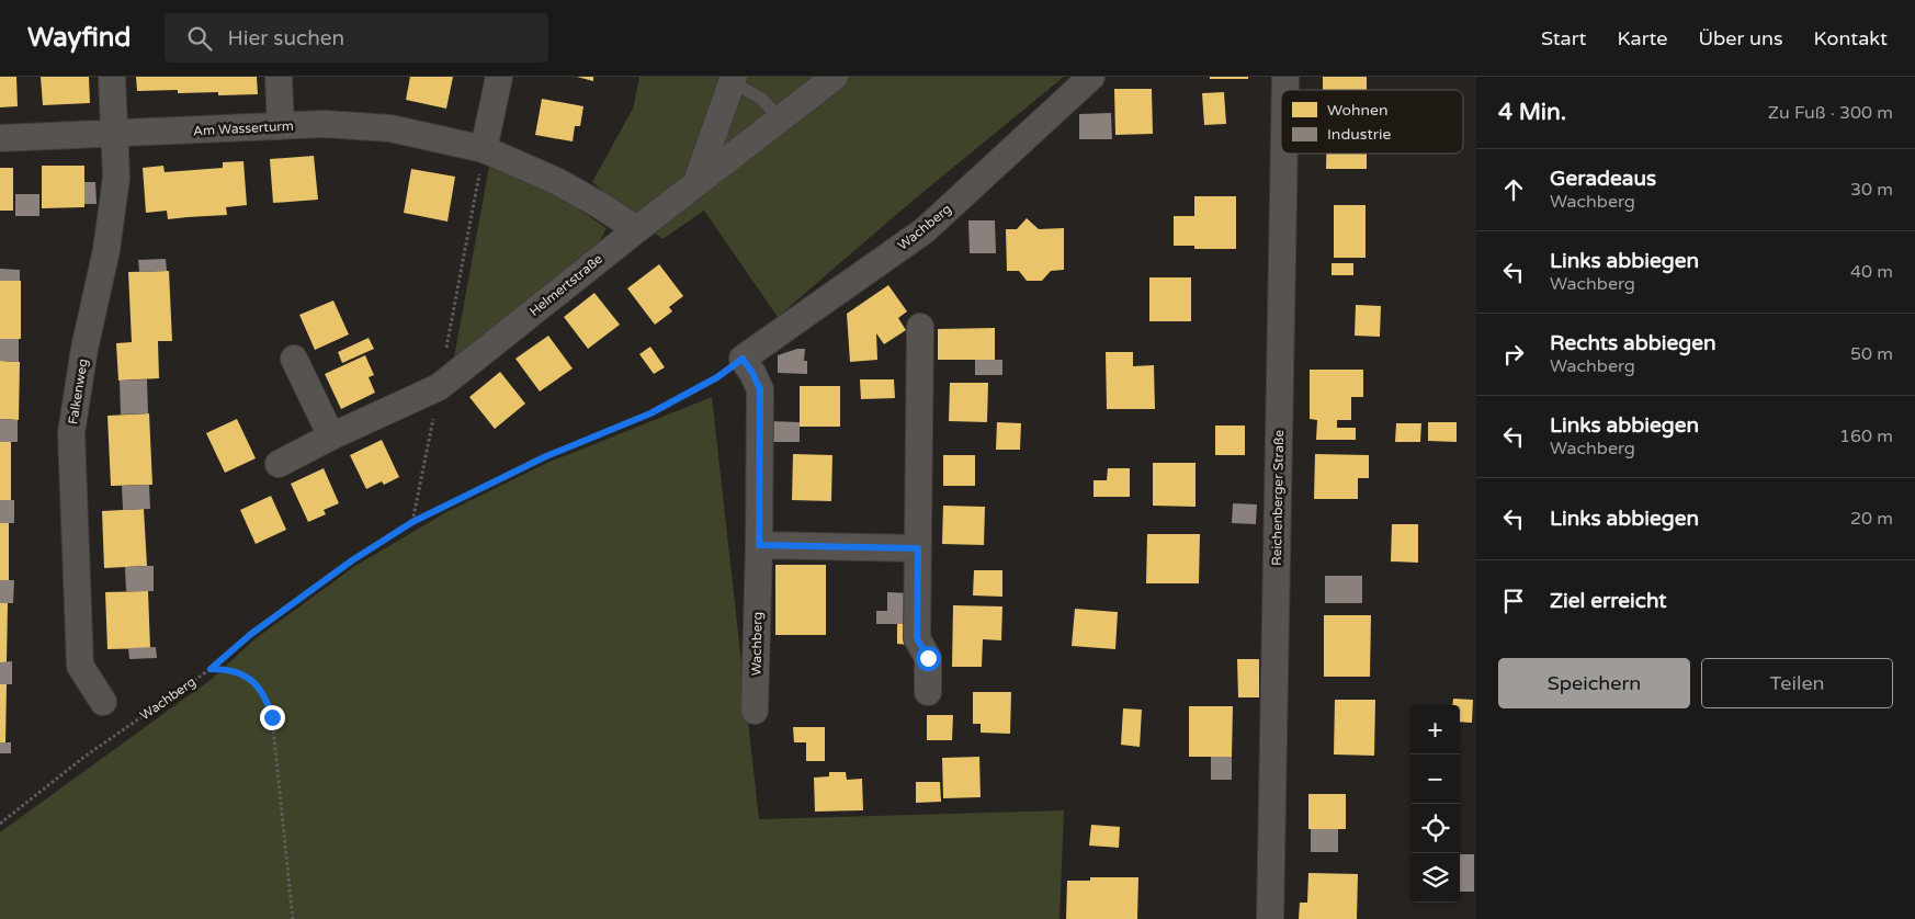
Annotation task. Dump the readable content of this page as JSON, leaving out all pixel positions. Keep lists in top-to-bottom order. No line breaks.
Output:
{"streets":{"street":["Am Wasserturm","Wachberg","Helmertstraße","Falkenweg","Reichenberger Straße"]},"crossings":[["Am Wasserturm","Helmertstraße"],["Am Wasserturm","Falkenweg"]],"legend":["Wohnen","Industrie"],"page":{"header":"Wayfind","search":"Hier suchen","nav":["Start","Karte","Über uns","Kontakt"],"heading":["4 Min.","Zu Fuß · 300 m"],"list":[["Geradeaus","Wachberg","30 m"],["Links abbiegen","Wachberg","40 m"],["Rechts abbiegen","Wachberg","50 m"],["Links abbiegen","Wachberg","160 m"],["Links abbiegen","20 m"],"Ziel erreicht"],"buttons":["Speichern","Teilen"],"map_buttons":["+","−"]}}
